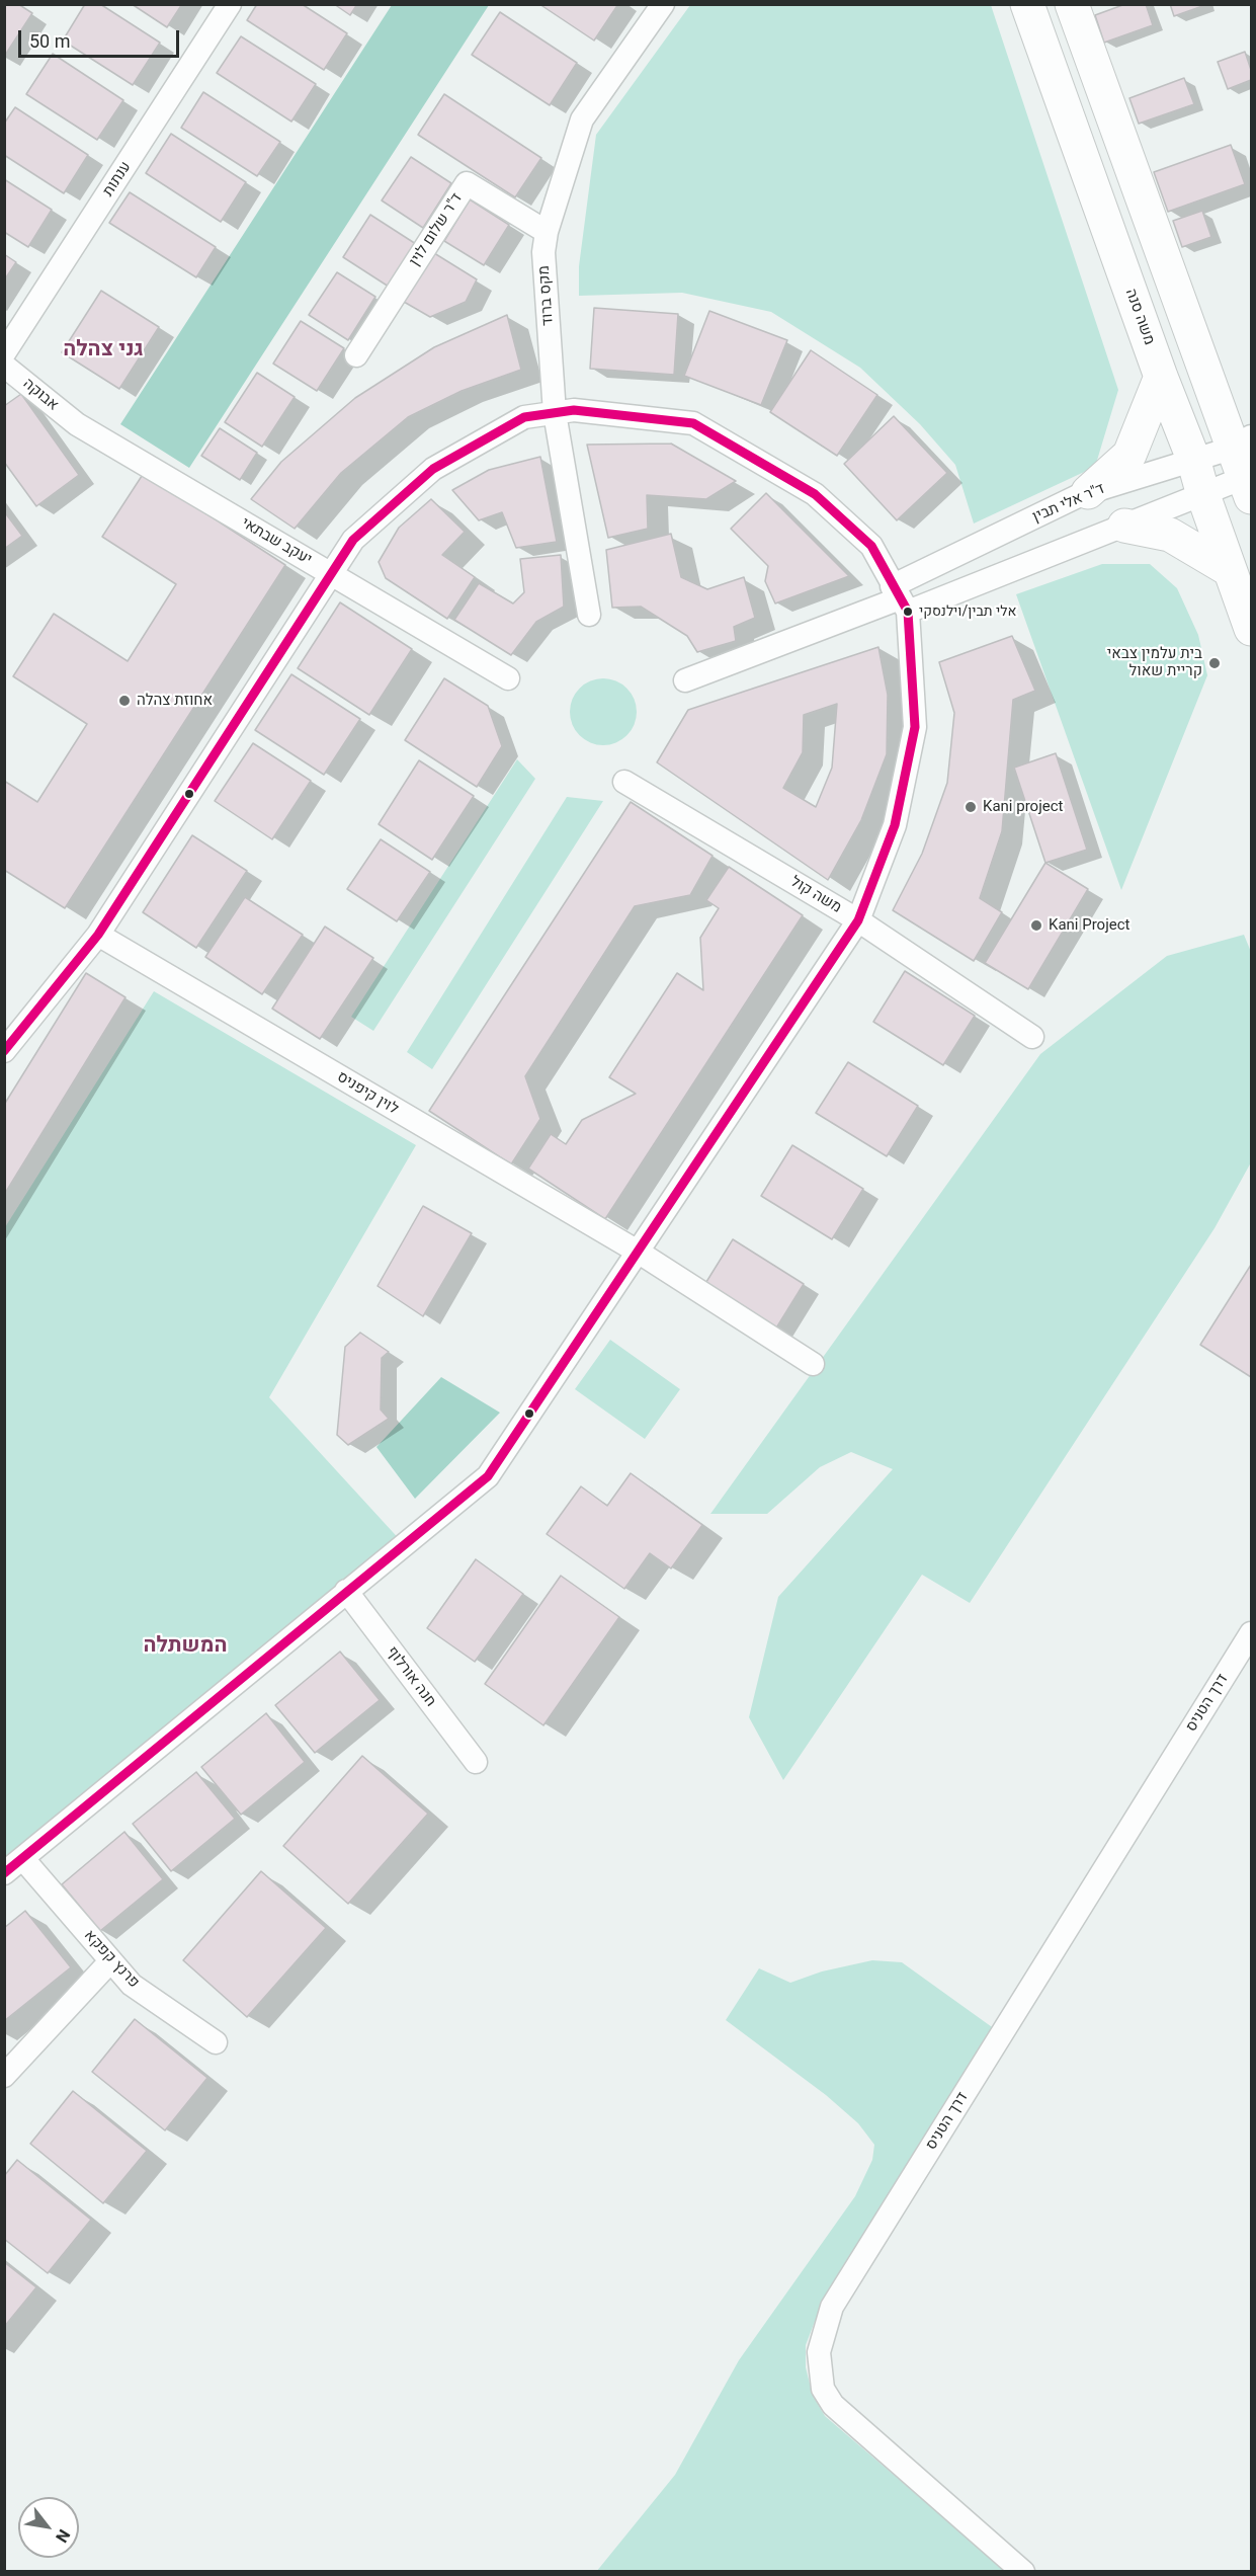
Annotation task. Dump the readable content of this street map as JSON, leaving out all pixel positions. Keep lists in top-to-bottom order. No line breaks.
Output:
{"streets":{"main road":["משה סנה"],"street":["ענתות","ד\"ר שלום לוין","מקס ברוד","אבוקה","ד\"ר אלי תבין","יעקב שבתאי","משה קול","לוין קיפניס","חנה אורלוף","דרך הטניס","פרנץ קפקא"]},"crossings":[["ד\"ר שלום לוין","מקס ברוד"],["משה סנה","ד\"ר אלי תבין"],["אבוקה","יעקב שבתאי"]],"districts":["גני צהלה","המשתלה"],"places":["אלי תבין/וילנסקי","בית עלמין צבאי קריית שאול","אחוזת צהלה","Kani project","Kani Project"],"lines":["transit line 50"],"scale_bar":"50 m","north":"bottom right"}
